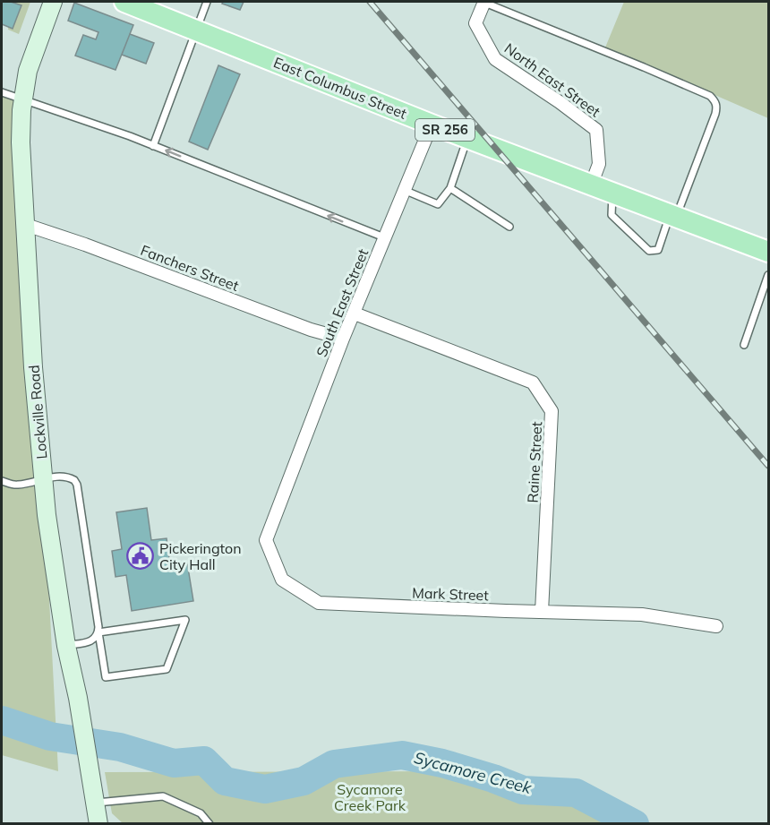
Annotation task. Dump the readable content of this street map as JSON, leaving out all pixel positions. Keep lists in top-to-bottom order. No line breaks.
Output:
{"streets":{"main road":["East Columbus Street","SR 256","Lockville Road"],"street":["North East Street","Fanchers Street","South East Street","Raine Street","Mark Street"]},"crossings":[["North East Street","East Columbus Street"],["East Columbus Street","South East Street"],["Fanchers Street","South East Street"],["Fanchers Street","Lockville Road"],["South East Street","Raine Street"],["South East Street","Mark Street"],["Raine Street","Mark Street"]],"water":["Sycamore Creek"],"parks":["Sycamore Creek Park"],"places":{"public building":["Pickerington City Hall"]}}
